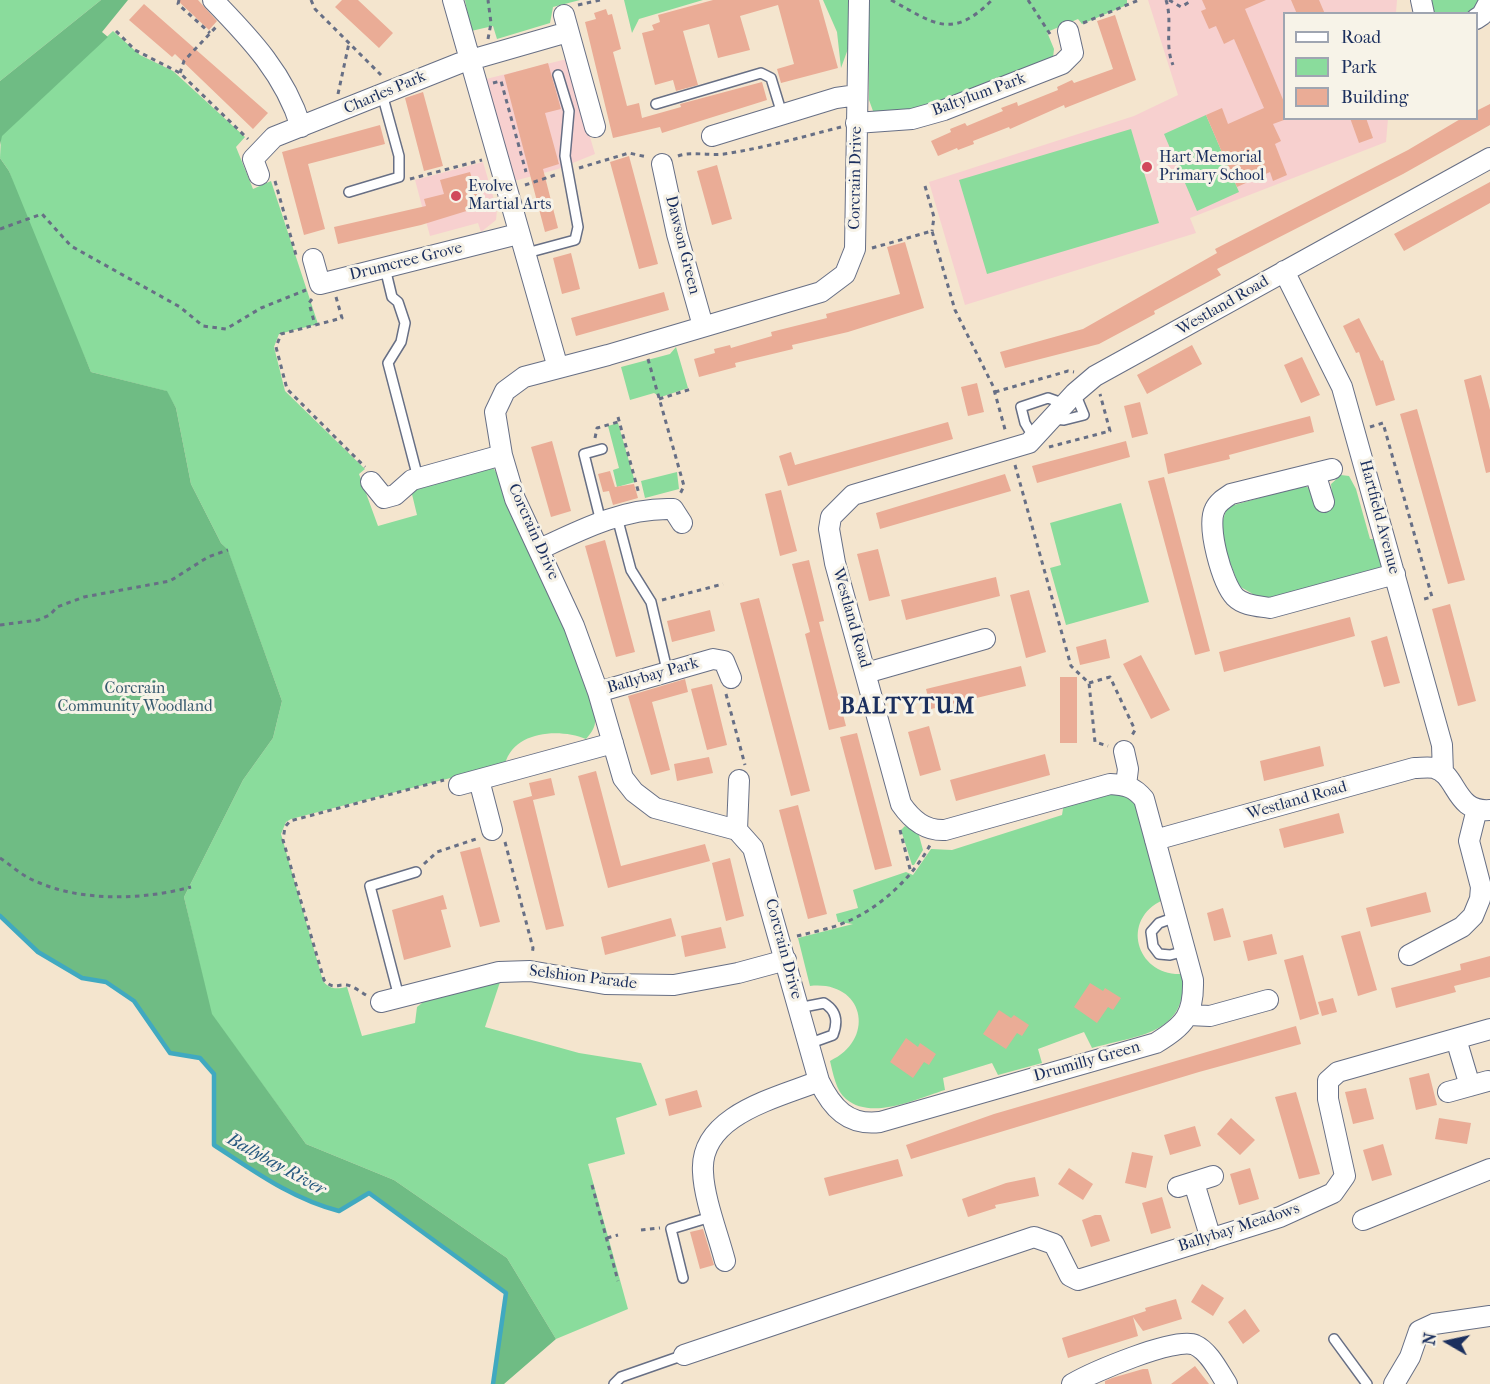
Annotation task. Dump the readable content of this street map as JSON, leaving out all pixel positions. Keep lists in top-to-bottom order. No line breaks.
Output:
{"streets":{"street":["Charles Park","Baltylum Park","Corcrain Drive","Dawson Green","Drumcree Grove","Westland Road","Hartfield Avenue","Ballybay Park","Selshion Parade","Drumilly Green","Ballybay Meadows"]},"crossings":[["Baltylum Park","Corcrain Drive"],["Corcrain Drive","Dawson Green"],["Corcrain Drive","Ballybay Park"],["Corcrain Drive","Selshion Parade"],["Corcrain Drive","Drumilly Green"],["Westland Road","Hartfield Avenue"]],"districts":["BALTYTUM"],"water":["Ballybay River"],"parks":["Corcrain Community Woodland"],"places":["Hart Memorial Primary School","Evolve Martial Arts"],"legend":["Road","Park","Building"],"north":"left"}
